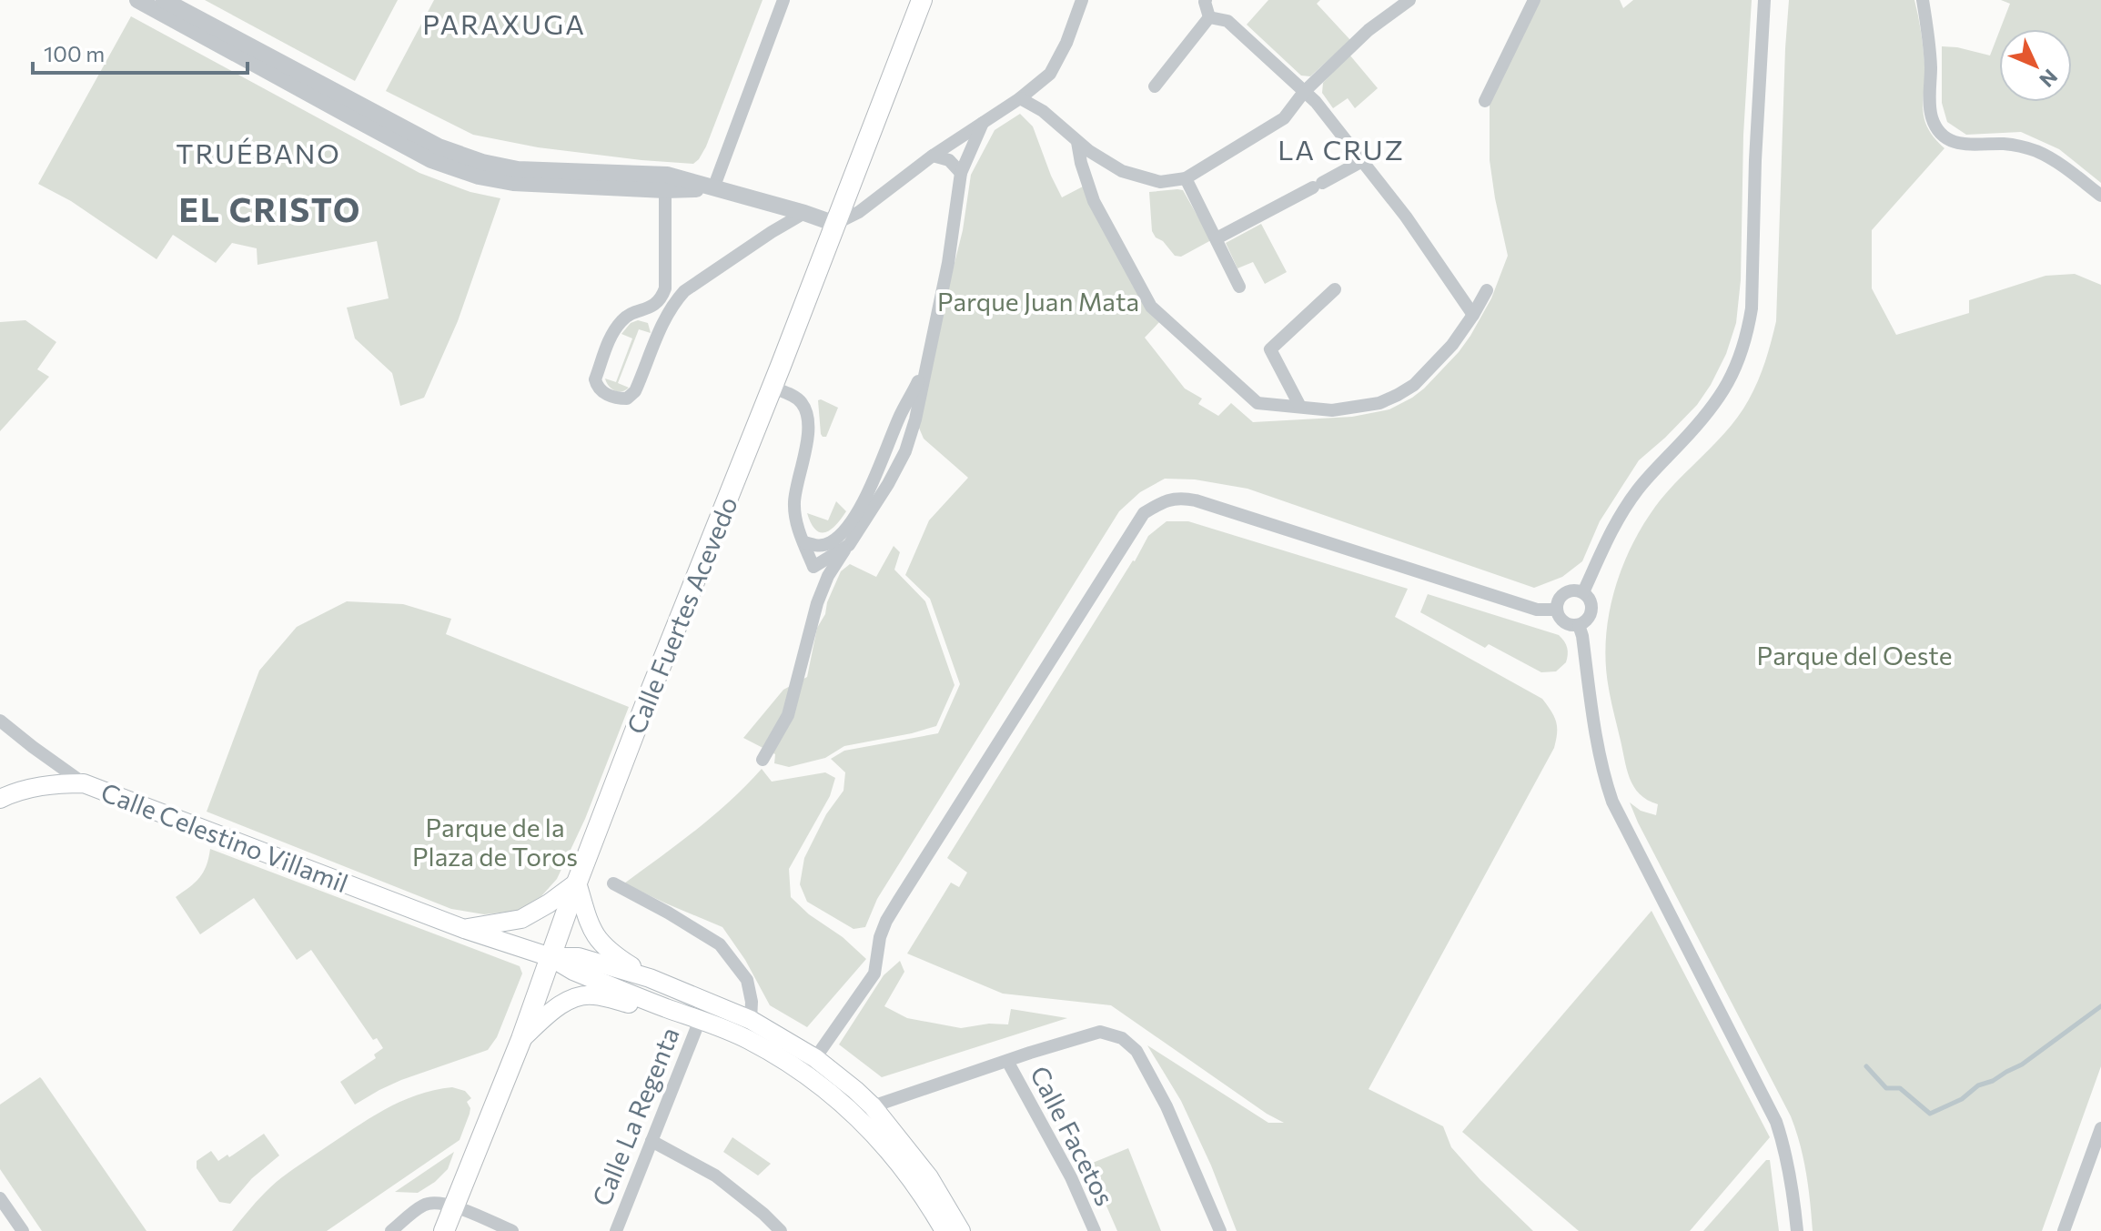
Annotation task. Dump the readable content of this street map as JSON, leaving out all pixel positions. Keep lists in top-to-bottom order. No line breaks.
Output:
{"streets":{"highway":["Calle Fuertes Acevedo"],"main road":["Calle Celestino Villamil"],"street":["Calle La Regenta","Calle Facetos"]},"crossings":[["Calle Fuertes Acevedo","Calle Celestino Villamil"]],"districts":["PARAXUGA","LA CRUZ","TRUÉBANO","EL CRISTO"],"parks":["Parque Juan Mata","Parque del Oeste","Parque de la Plaza de Toros"],"scale_bar":"100 m","north":"bottom right"}
